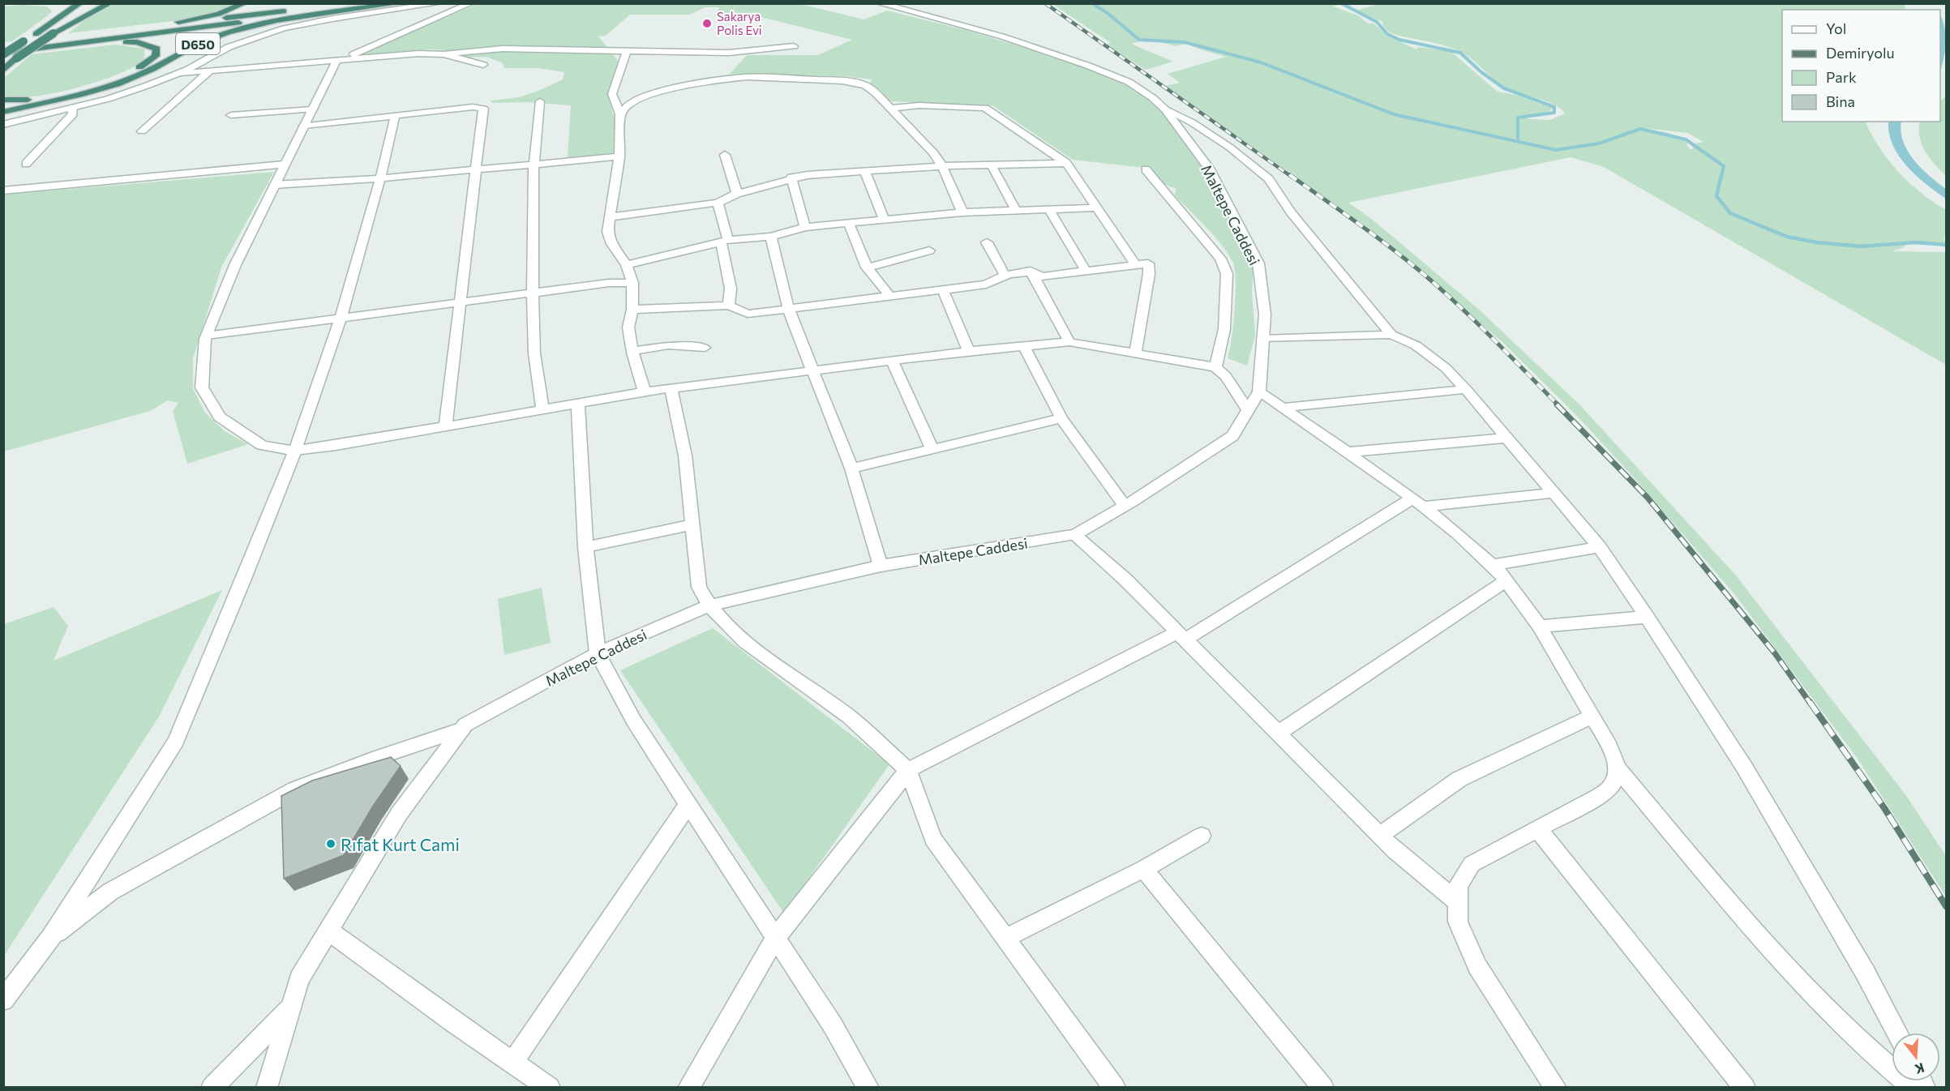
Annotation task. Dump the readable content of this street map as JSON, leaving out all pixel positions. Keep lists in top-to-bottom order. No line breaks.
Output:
{"streets":{"highway":["D650"],"street":["Maltepe Caddesi"]},"places":["Sakarya Polis Evi","Rıfat Kurt Cami"],"legend":["Yol","Demiryolu","Park","Bina"],"north":"bottom"}
